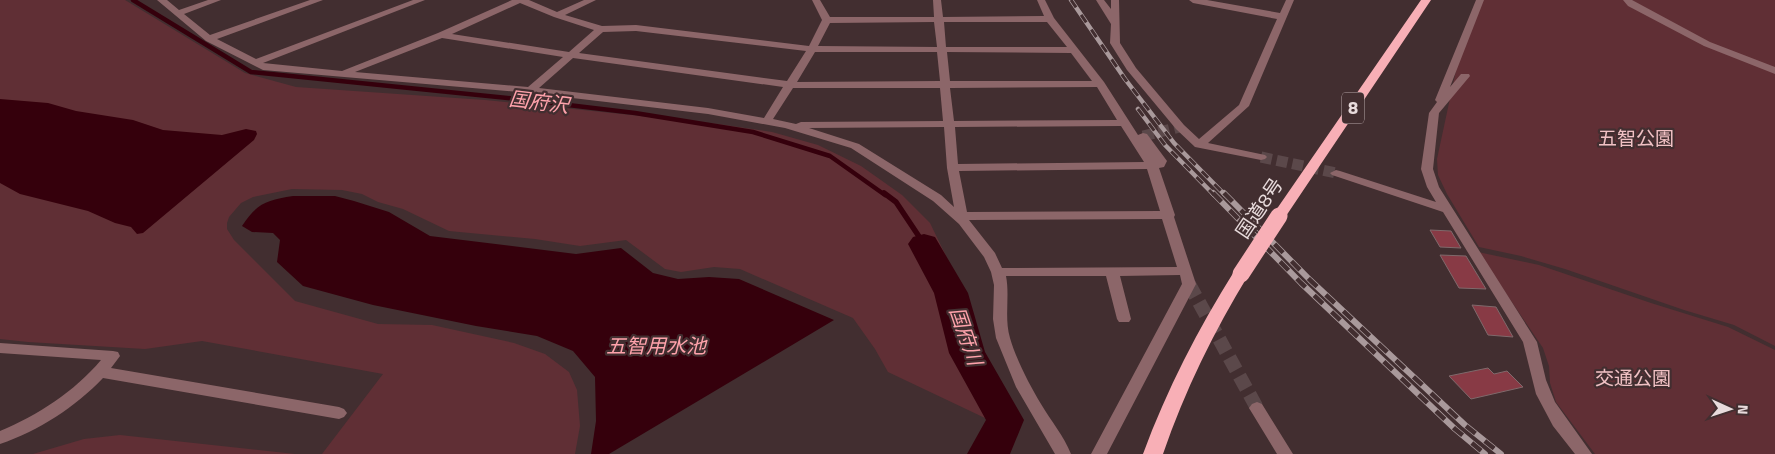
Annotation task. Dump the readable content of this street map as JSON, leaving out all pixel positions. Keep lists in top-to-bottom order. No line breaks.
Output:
{"streets":{"highway":["8","国道8号"]},"water":["国府沢","国府川","五智用水池"],"parks":["五智公園","交通公園"],"north":"right"}
